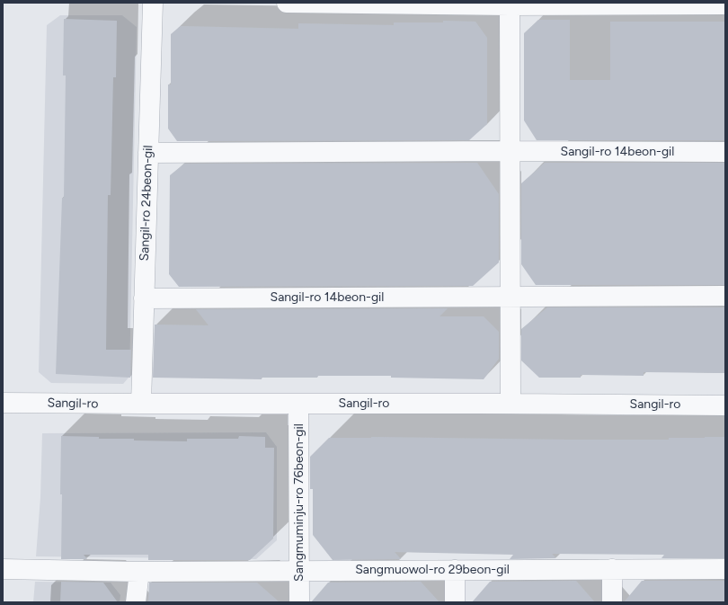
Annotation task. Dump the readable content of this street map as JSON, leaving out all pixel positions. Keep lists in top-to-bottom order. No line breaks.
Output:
{"streets":{"street":["Sangil-ro 14beon-gil","Sangil-ro 24beon-gil","Sangil-ro","Sangmuminju-ro 76beon-gil","Sangmuowol-ro 29beon-gil"]},"crossings":[["Sangil-ro 14beon-gil","Sangil-ro 24beon-gil"],["Sangil-ro 24beon-gil","Sangil-ro"],["Sangil-ro","Sangmuminju-ro 76beon-gil"],["Sangmuminju-ro 76beon-gil","Sangmuowol-ro 29beon-gil"]]}
